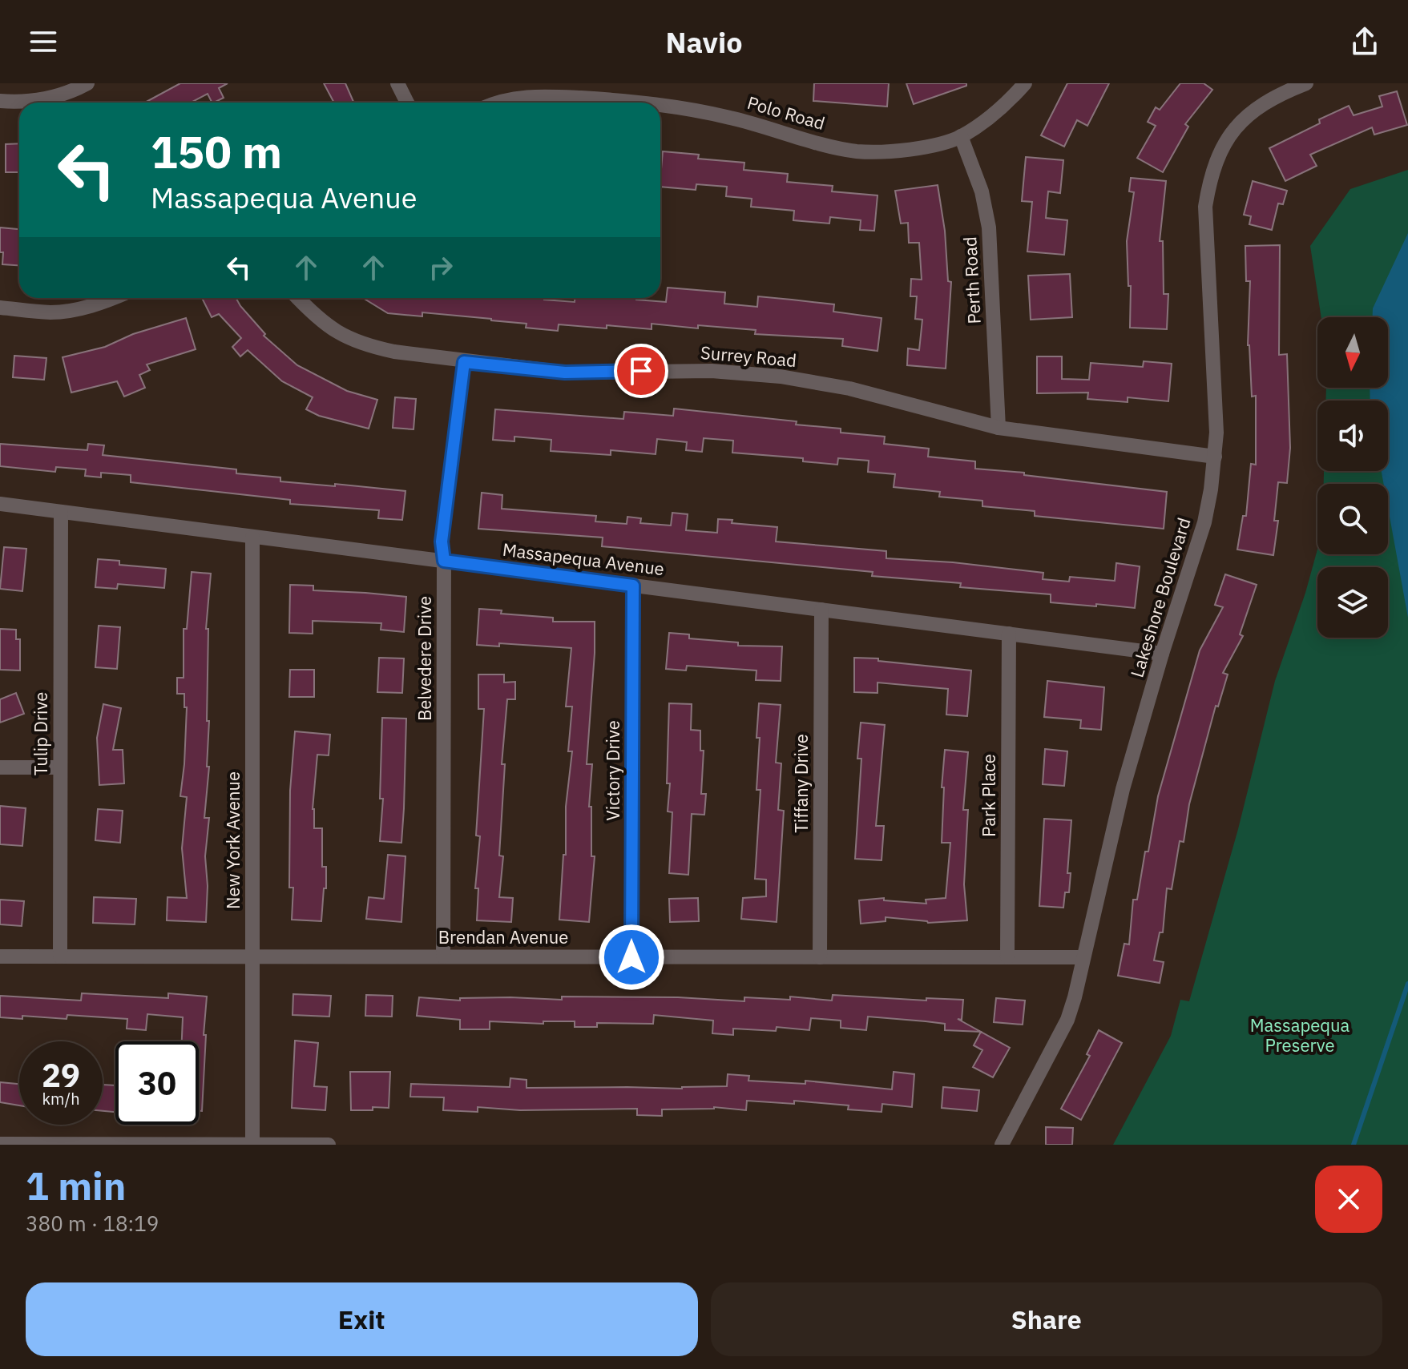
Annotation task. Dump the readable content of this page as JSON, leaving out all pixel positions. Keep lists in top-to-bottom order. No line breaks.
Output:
{"streets":{"street":["Polo Road","Perth Road","Surrey Road","Massapequa Avenue","Lakeshore Boulevard","Belvedere Drive","Tulip Drive","Victory Drive","Tiffany Drive","Park Place","New York Avenue","Brendan Avenue"]},"crossings":[["Polo Road","Perth Road"],["Perth Road","Surrey Road"],["Surrey Road","Lakeshore Boulevard"],["Surrey Road","Belvedere Drive"],["Massapequa Avenue","Lakeshore Boulevard"],["Massapequa Avenue","Belvedere Drive"],["Massapequa Avenue","Tulip Drive"],["Massapequa Avenue","Victory Drive"],["Massapequa Avenue","Tiffany Drive"],["Massapequa Avenue","Park Place"],["Massapequa Avenue","New York Avenue"],["Lakeshore Boulevard","Brendan Avenue"],["Belvedere Drive","Brendan Avenue"],["Tulip Drive","Brendan Avenue"],["Victory Drive","Brendan Avenue"],["Tiffany Drive","Brendan Avenue"],["Park Place","Brendan Avenue"],["New York Avenue","Brendan Avenue"]],"parks":["Massapequa Preserve"],"north":"bottom","page":{"header":"Navio","turn":["150 m","Massapequa Avenue"],"speed":"29 km/h","limit":"30","heading":["1 min","380 m · 18:19"],"buttons":["Exit","Share"]}}
